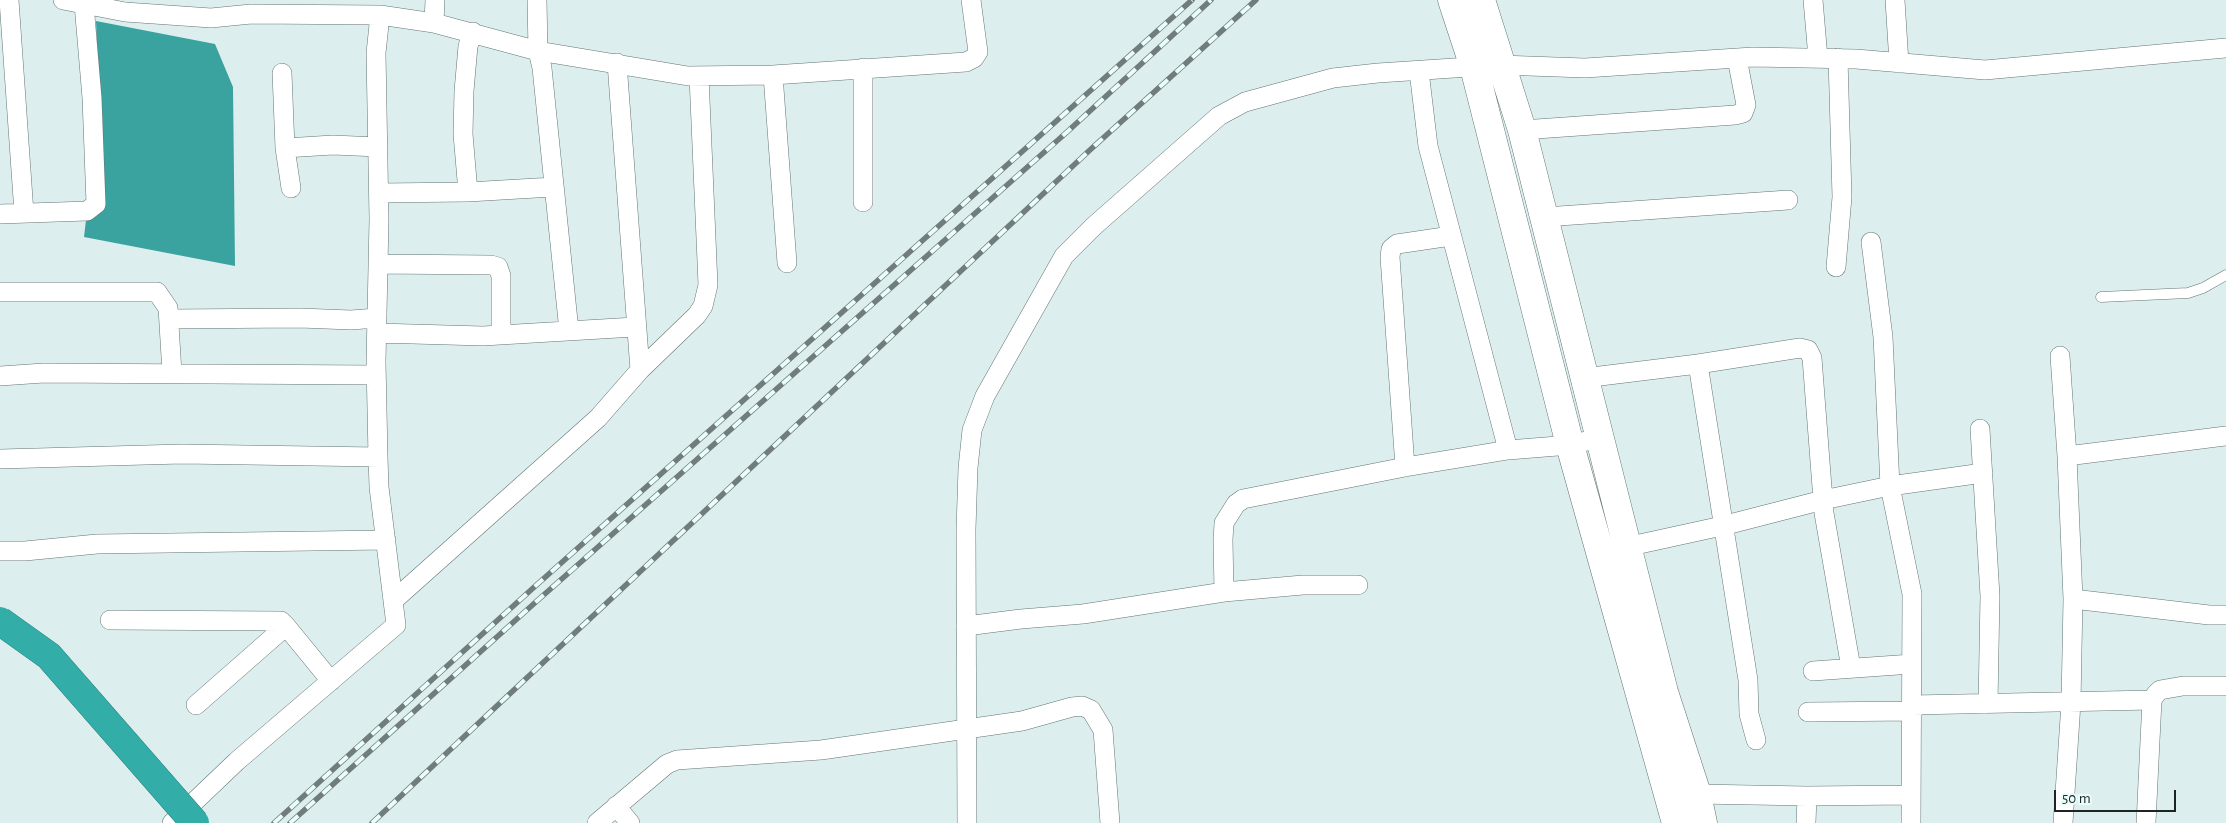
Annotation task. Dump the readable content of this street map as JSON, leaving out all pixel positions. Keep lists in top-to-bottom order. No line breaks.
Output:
{"scale_bar":"50 m"}
